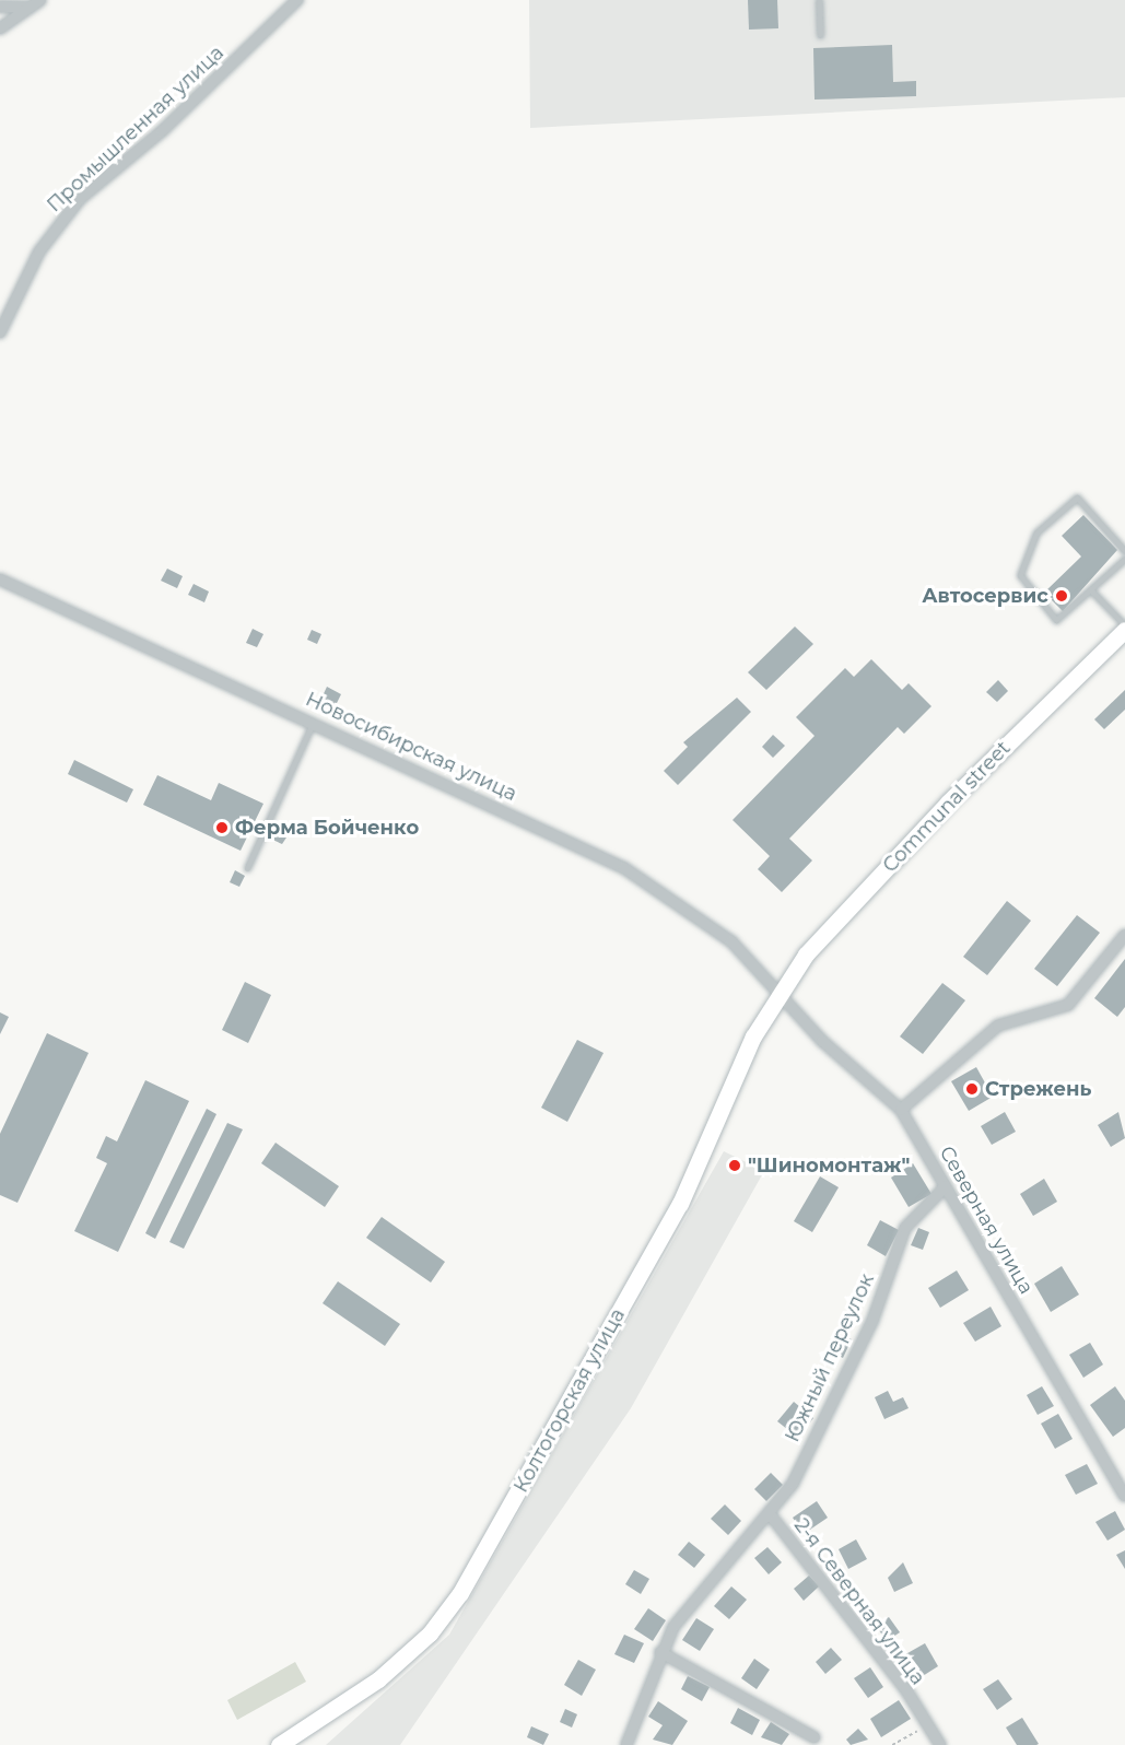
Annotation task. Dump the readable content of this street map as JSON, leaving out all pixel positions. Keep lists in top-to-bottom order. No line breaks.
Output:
{"streets":{"main road":["Communal street","Колтогорская улица"],"street":["Промышленная улица","Новосибирская улица","Северная улица","Южный переулок","2-я Северная улица"]},"crossings":[["Новосибирская улица","Communal street"],["Новосибирская улица","Северная улица"],["Новосибирская улица","Колтогорская улица"],["Communal street","Северная улица"],["Communal street","Колтогорская улица"],["Северная улица","Южный переулок"],["Северная улица","Колтогорская улица"],["Южный переулок","2-я Северная улица"]],"places":["Автосервис","Ферма Бойченко","Стрежень","\"Шиномонтаж\""]}
